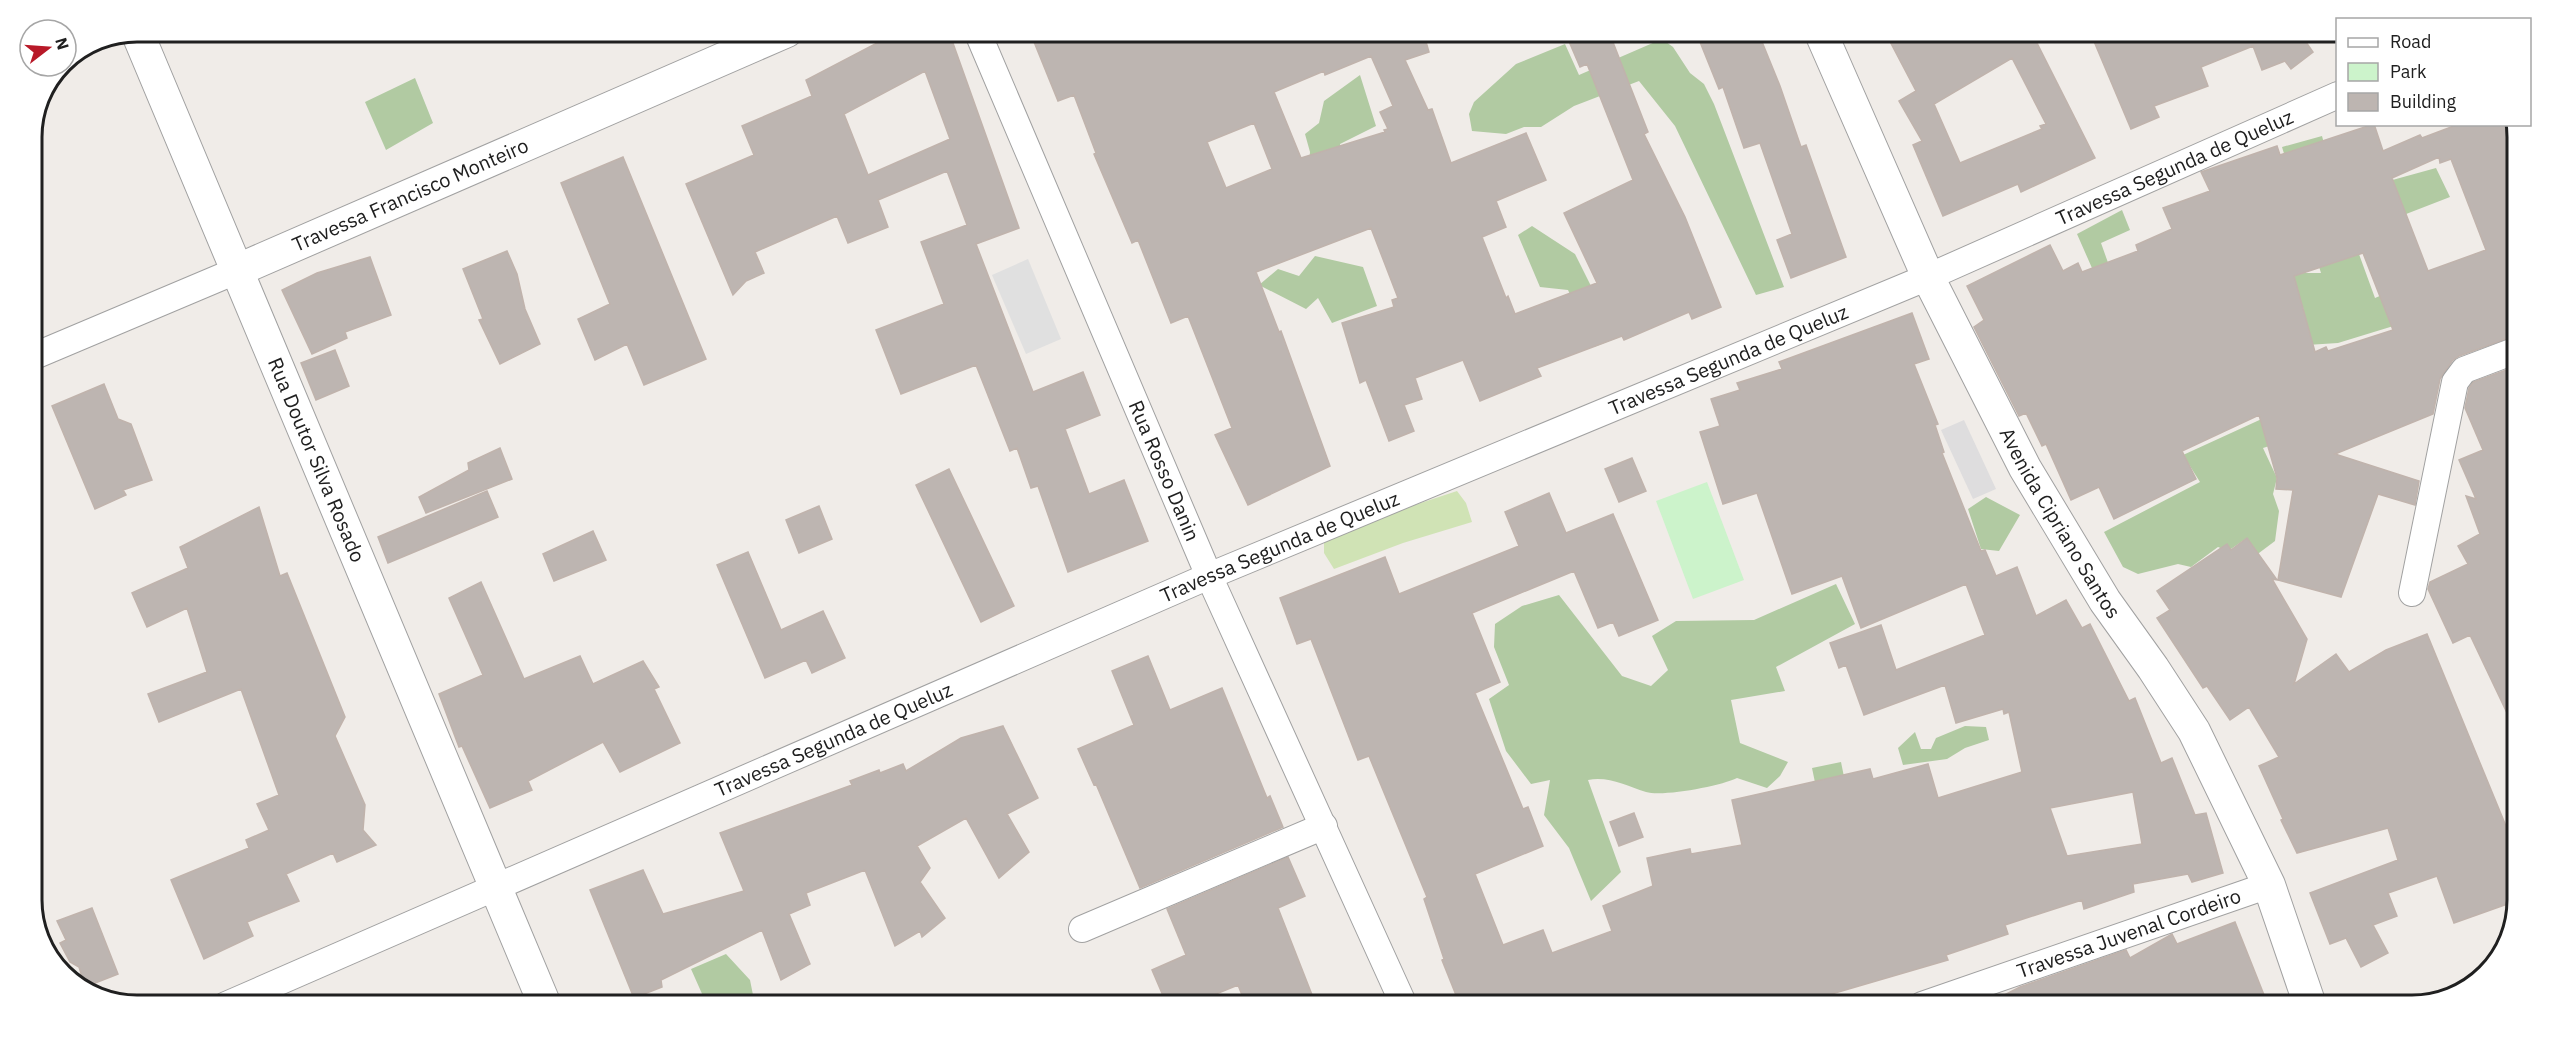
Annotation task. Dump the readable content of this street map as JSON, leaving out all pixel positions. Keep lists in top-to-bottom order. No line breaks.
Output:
{"streets":{"street":["Travessa Segunda de Queluz","Travessa Francisco Monteiro","Rua Doutor Silva Rosado","Rua Rosso Danin","Avenida Cipriano Santos","Travessa Juvenal Cordeiro"]},"crossings":[["Travessa Segunda de Queluz","Rua Doutor Silva Rosado"],["Travessa Segunda de Queluz","Rua Rosso Danin"],["Travessa Segunda de Queluz","Avenida Cipriano Santos"],["Travessa Francisco Monteiro","Rua Doutor Silva Rosado"],["Avenida Cipriano Santos","Travessa Juvenal Cordeiro"]],"legend":["Road","Park","Building"],"north":"right"}
